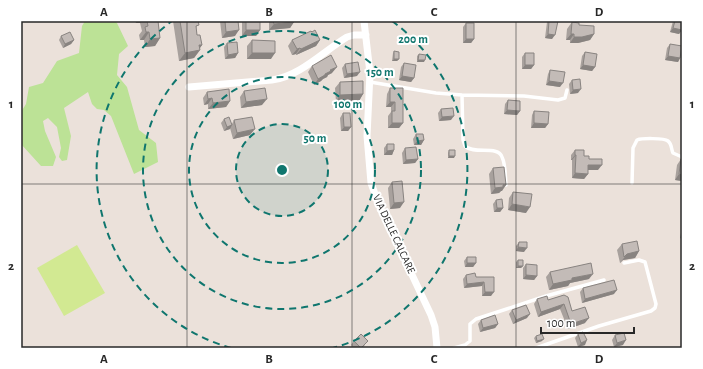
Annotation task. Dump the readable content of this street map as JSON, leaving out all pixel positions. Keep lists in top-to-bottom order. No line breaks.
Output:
{"streets":{"street":["VIA DELLE CALCARE"]},"scale_bar":"100 m","grid":{"columns":["A","B","C","D"],"rows":["1","2"]},"rings":["200 m","150 m","100 m","50 m"]}
